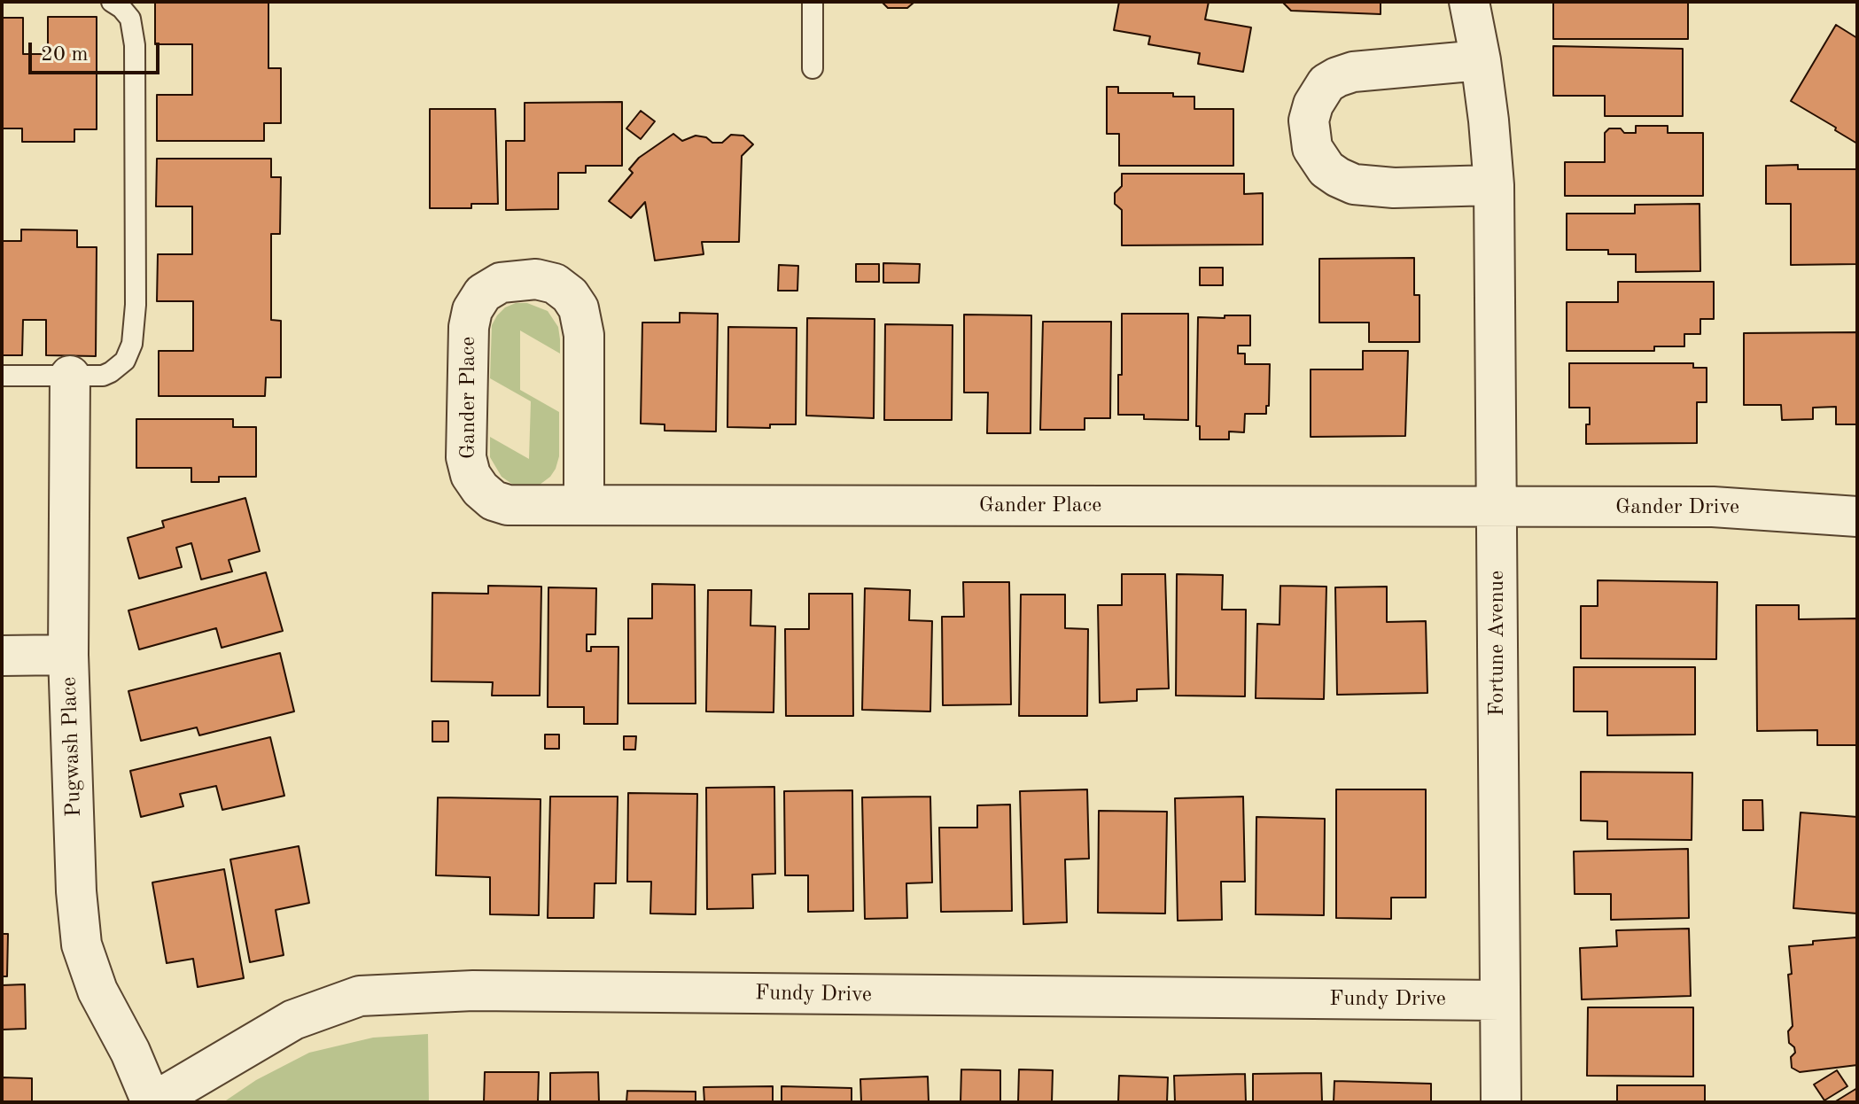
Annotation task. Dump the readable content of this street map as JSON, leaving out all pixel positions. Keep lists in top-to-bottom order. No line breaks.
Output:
{"streets":{"street":["Gander Place","Gander Drive","Fortune Avenue","Pugwash Place","Fundy Drive"]},"crossings":[["Gander Place","Gander Drive"],["Gander Place","Fortune Avenue"],["Gander Drive","Fortune Avenue"],["Fortune Avenue","Fundy Drive"],["Pugwash Place","Fundy Drive"]],"scale_bar":"20 m"}
